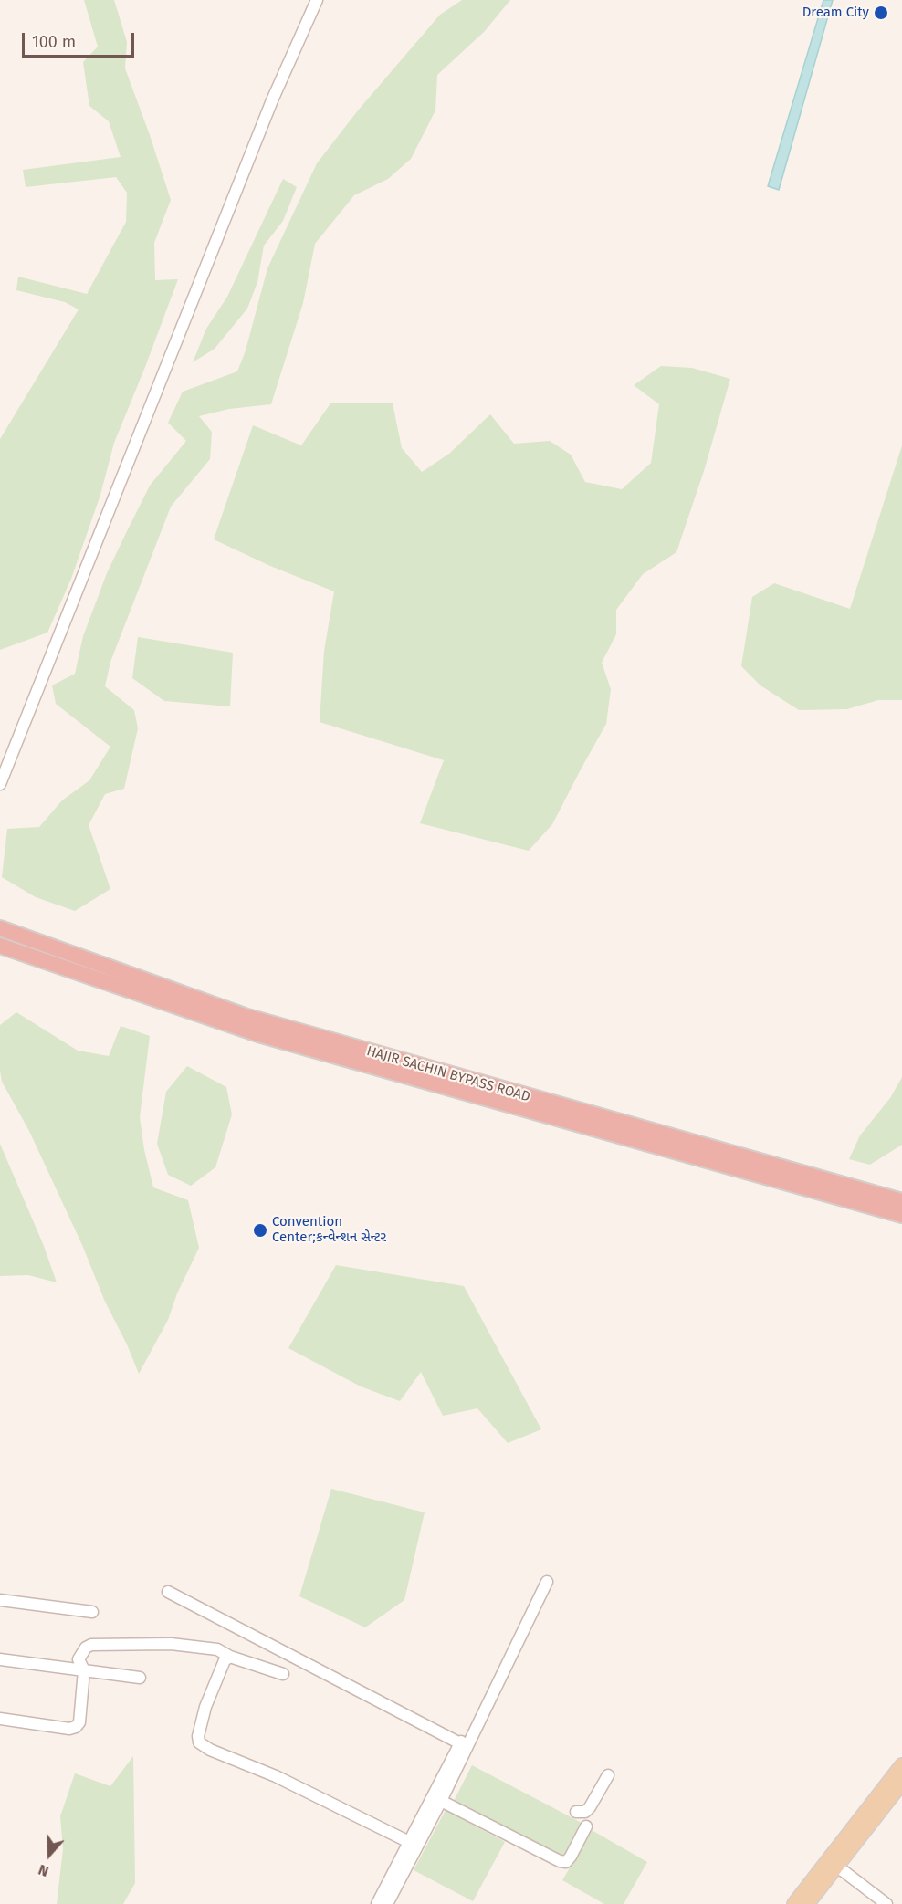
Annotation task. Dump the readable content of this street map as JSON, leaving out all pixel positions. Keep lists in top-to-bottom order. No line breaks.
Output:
{"streets":{"highway":["HAJIR SACHIN BYPASS ROAD"]},"places":["Dream City","Convention Center;કન્વેન્શન સેન્ટર"],"scale_bar":"100 m","north":"bottom"}
